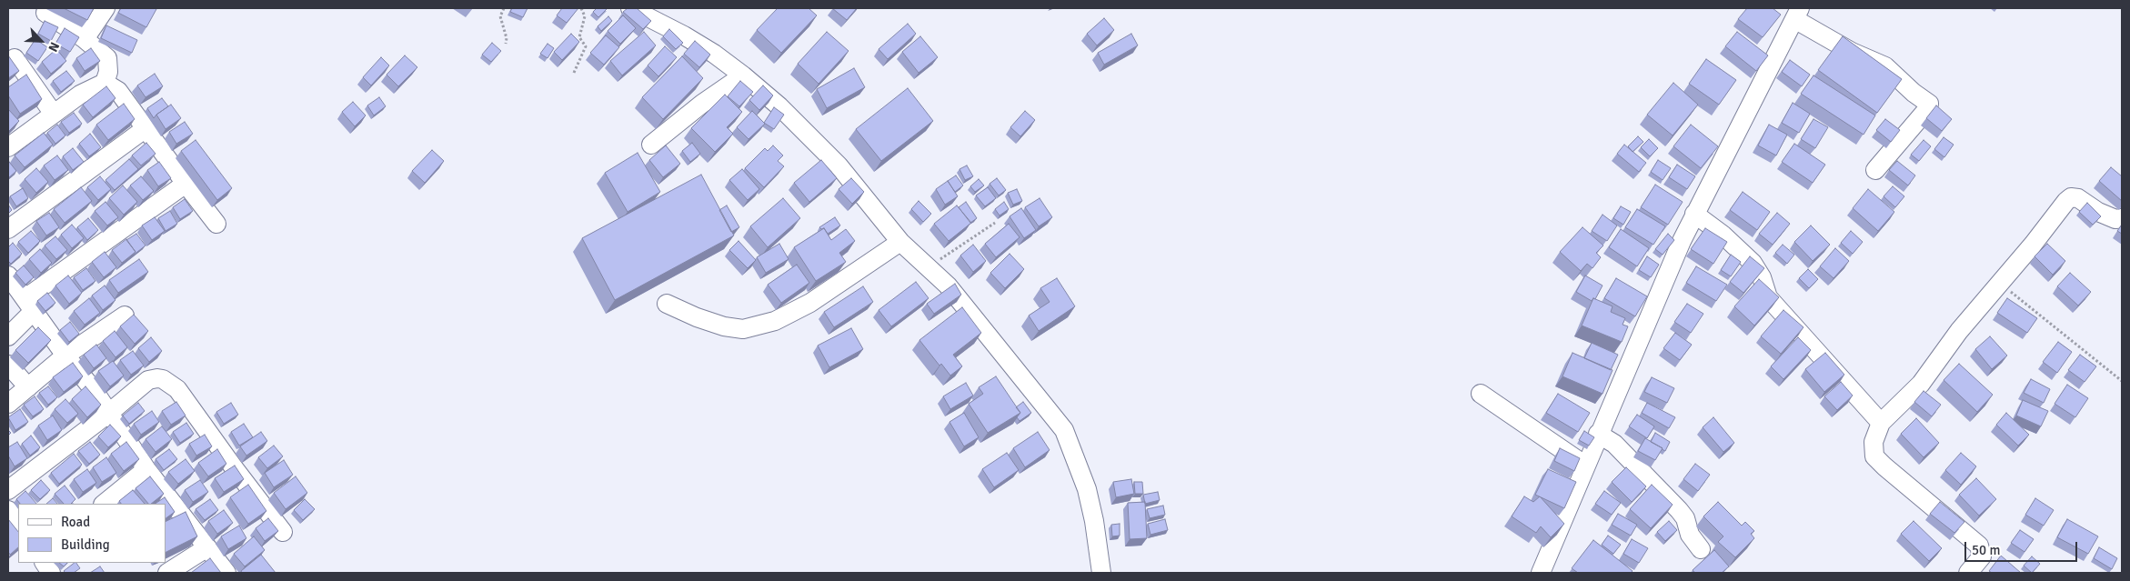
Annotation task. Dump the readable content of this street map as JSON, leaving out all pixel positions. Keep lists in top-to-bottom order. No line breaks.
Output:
{"legend":["Road","Building"],"scale_bar":"50 m","north":"bottom right"}
